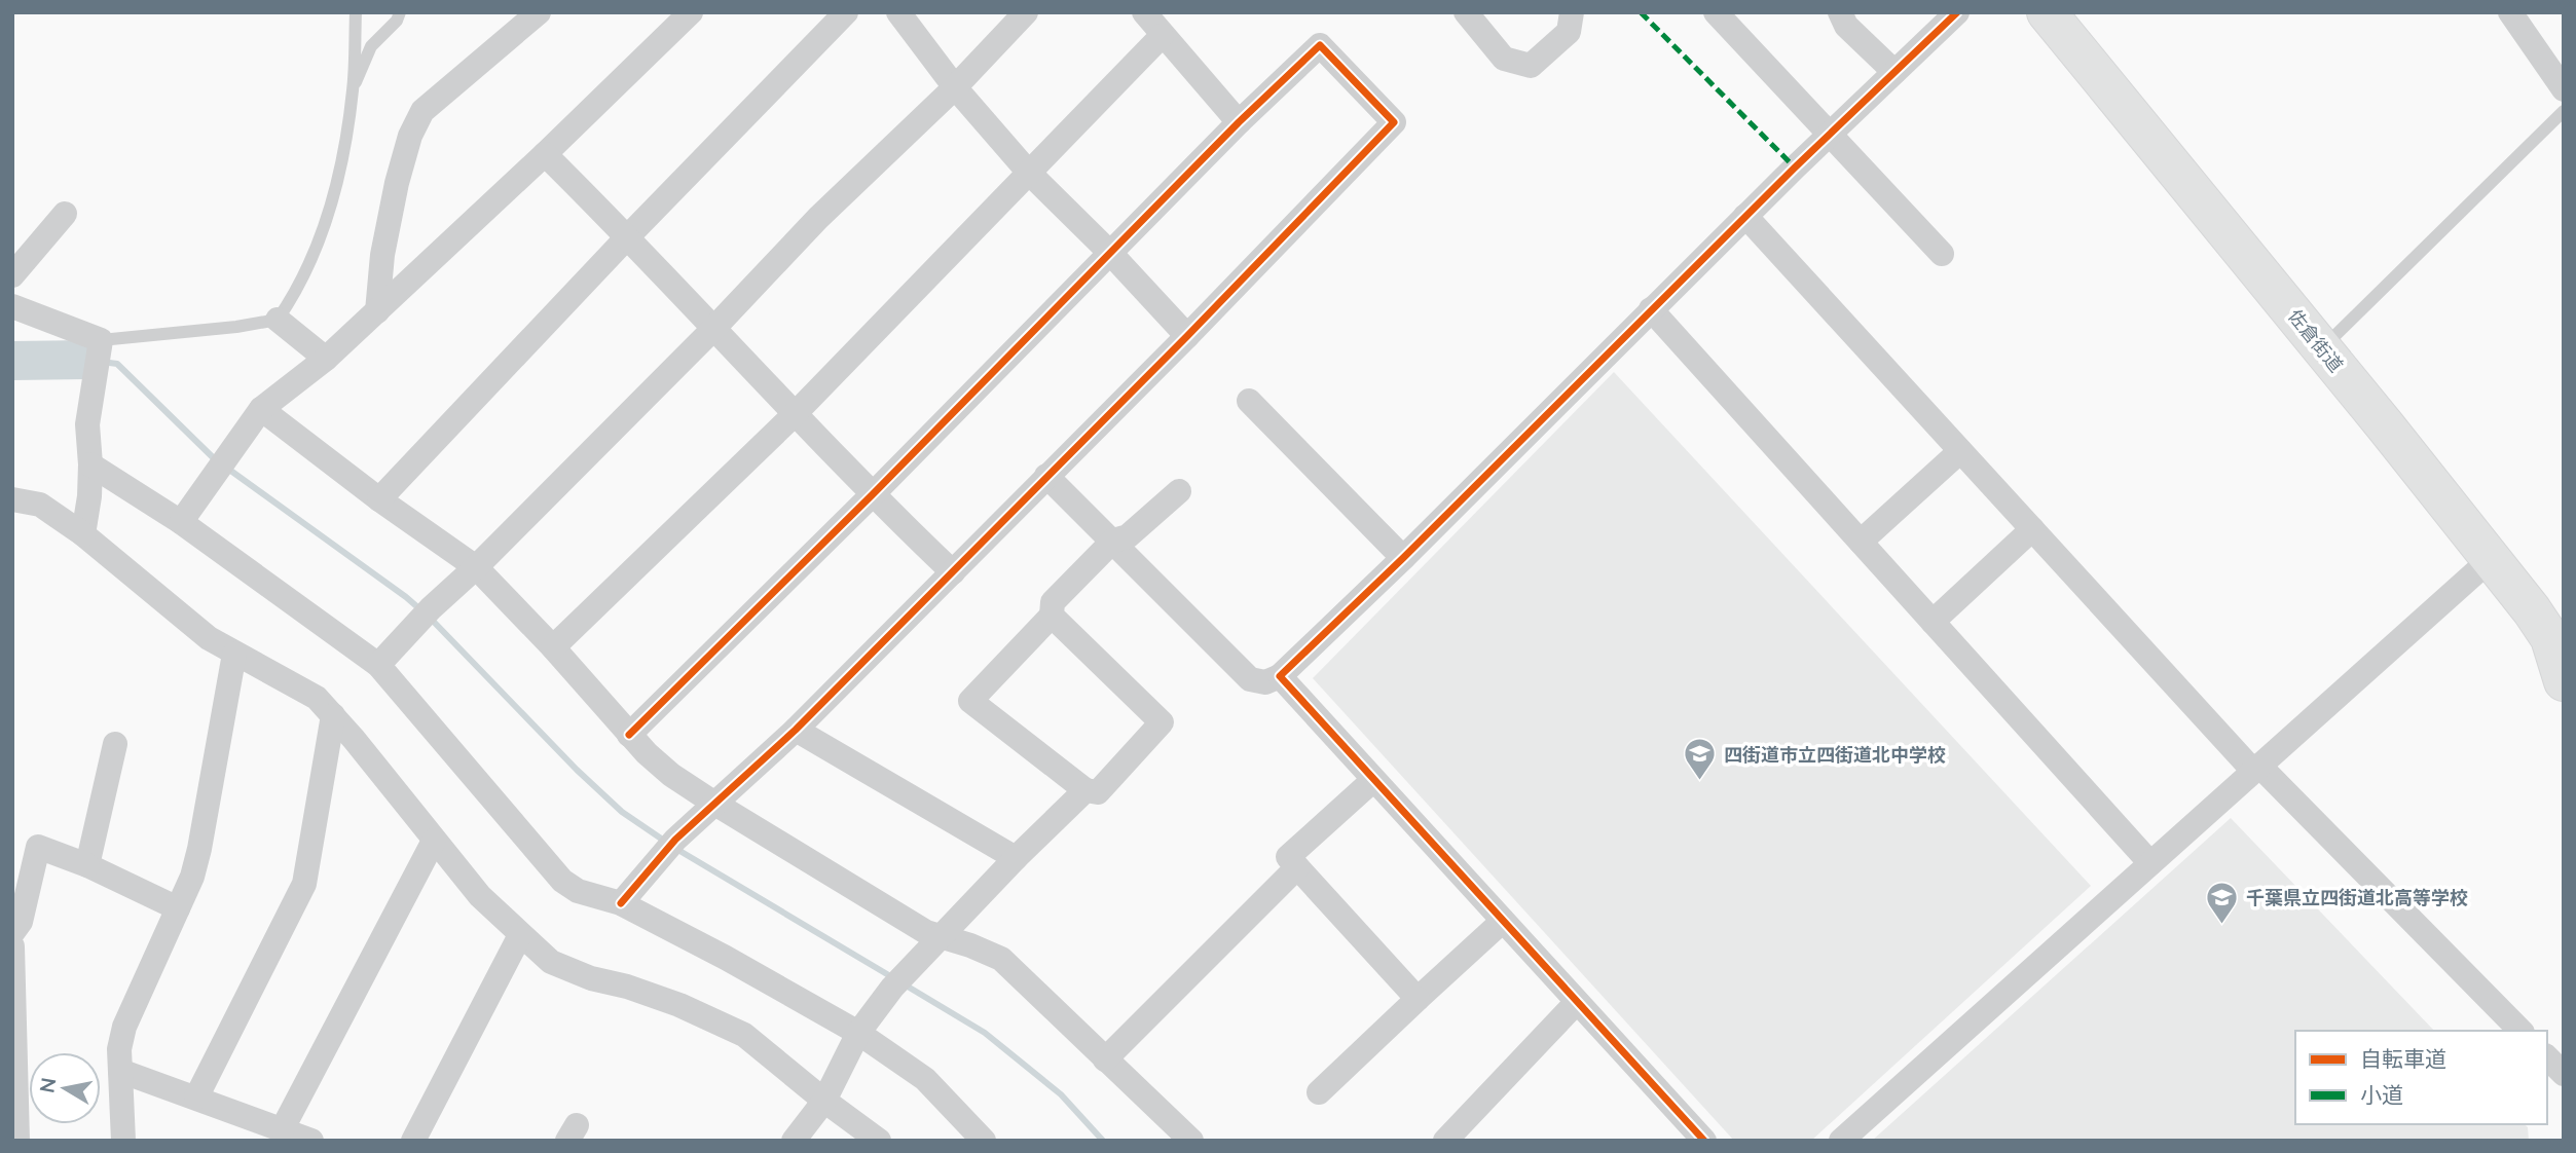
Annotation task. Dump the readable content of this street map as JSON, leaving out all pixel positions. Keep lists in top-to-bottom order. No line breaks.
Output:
{"streets":{"main road":["佐倉街道"]},"places":{"school or university":["四街道市立四街道北中学校","千葉県立四街道北高等学校"]},"legend":["自転車道","小道"],"north":"left"}
